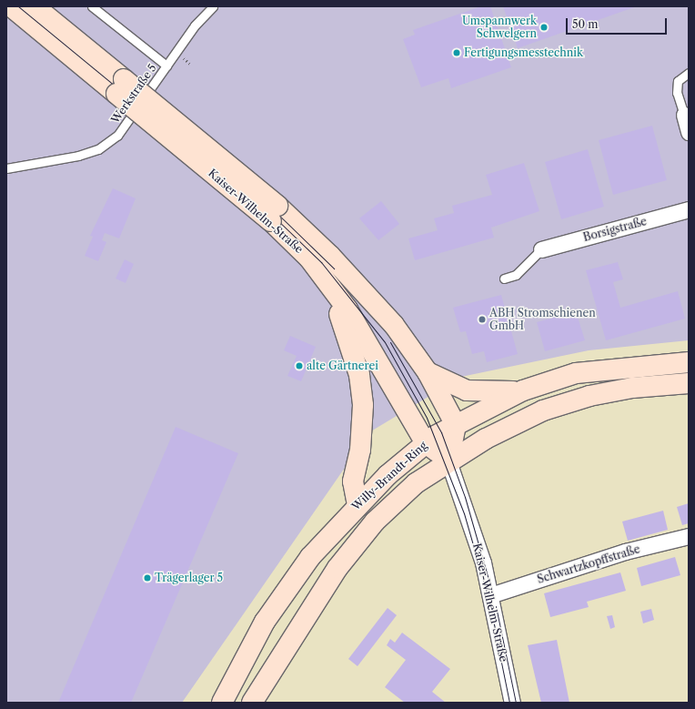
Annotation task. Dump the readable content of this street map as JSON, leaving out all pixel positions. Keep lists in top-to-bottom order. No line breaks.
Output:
{"streets":{"main road":["Kaiser-Wilhelm-Straße","Willy-Brandt-Ring"],"street":["Borsigstraße","Schwartzkopffstraße"],"lane":["Werkstraße 5"]},"crossings":[["Kaiser-Wilhelm-Straße","Willy-Brandt-Ring"],["Kaiser-Wilhelm-Straße","Schwartzkopffstraße"]],"places":["Umspannwerk Schwelgern","Fertigungsmesstechnik","ABH Stromschienen GmbH","alte Gärtnerei","Trägerlager 5"],"scale_bar":"50 m"}
